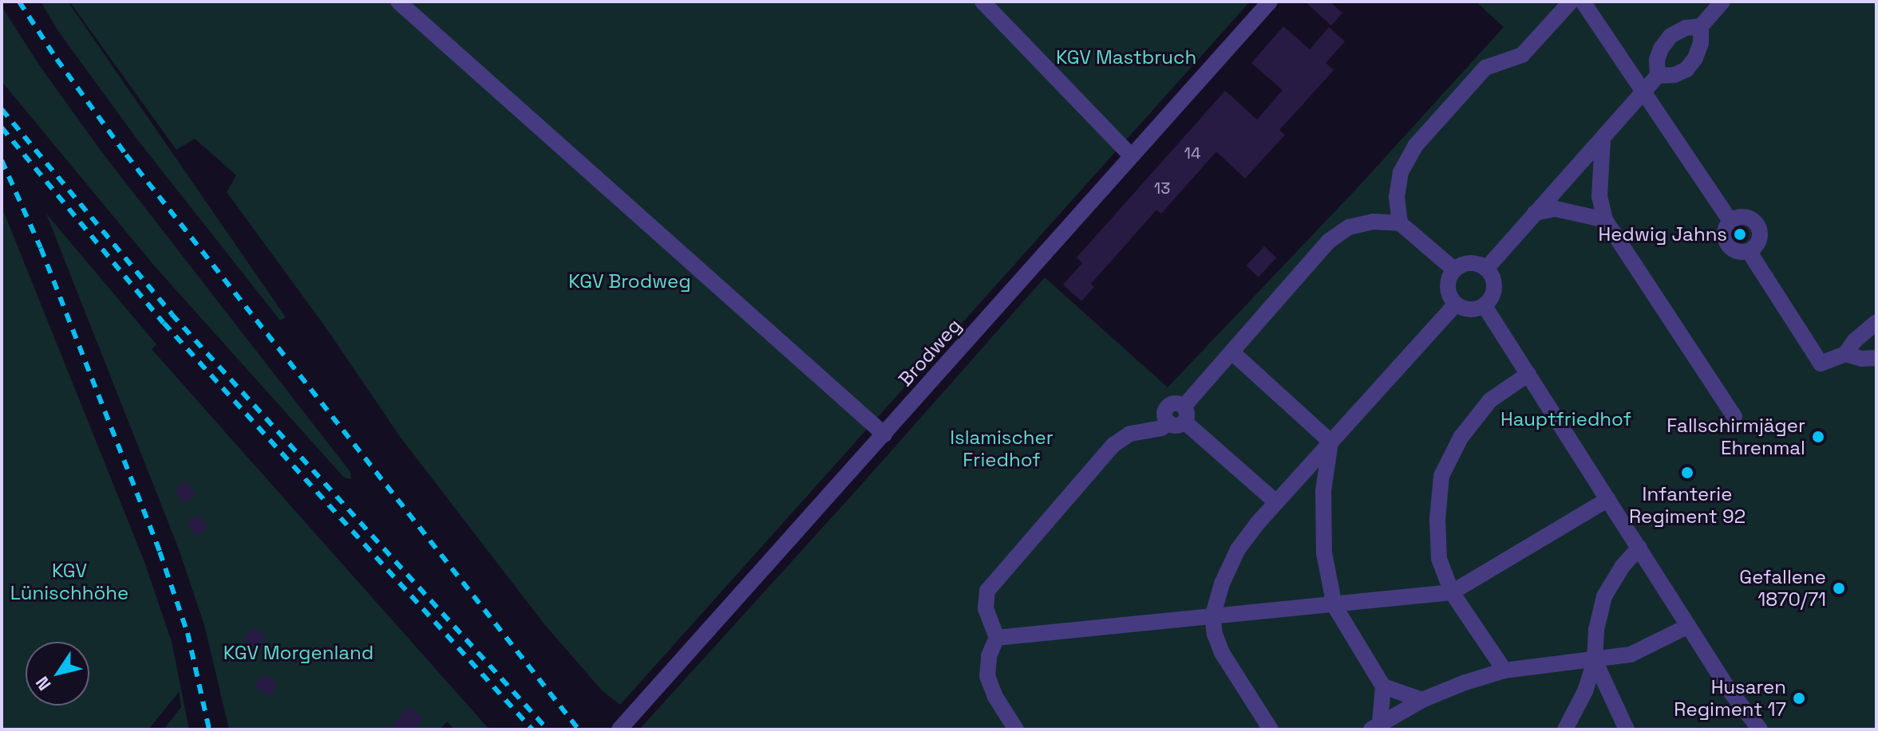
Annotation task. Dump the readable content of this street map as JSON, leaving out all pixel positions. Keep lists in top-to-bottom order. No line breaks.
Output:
{"streets":{"street":["Brodweg"]},"parks":["KGV Mastbruch","KGV Brodweg","Hauptfriedhof","Islamischer Friedhof","KGV Lünischhöhe","KGV Morgenland"],"places":["Hedwig Jahns","Fallschirmjäger Ehrenmal","Infanterie Regiment 92","Gefallene 1870/71","Husaren Regiment 17"],"house_numbers":["14","13"],"north":"bottom left"}
